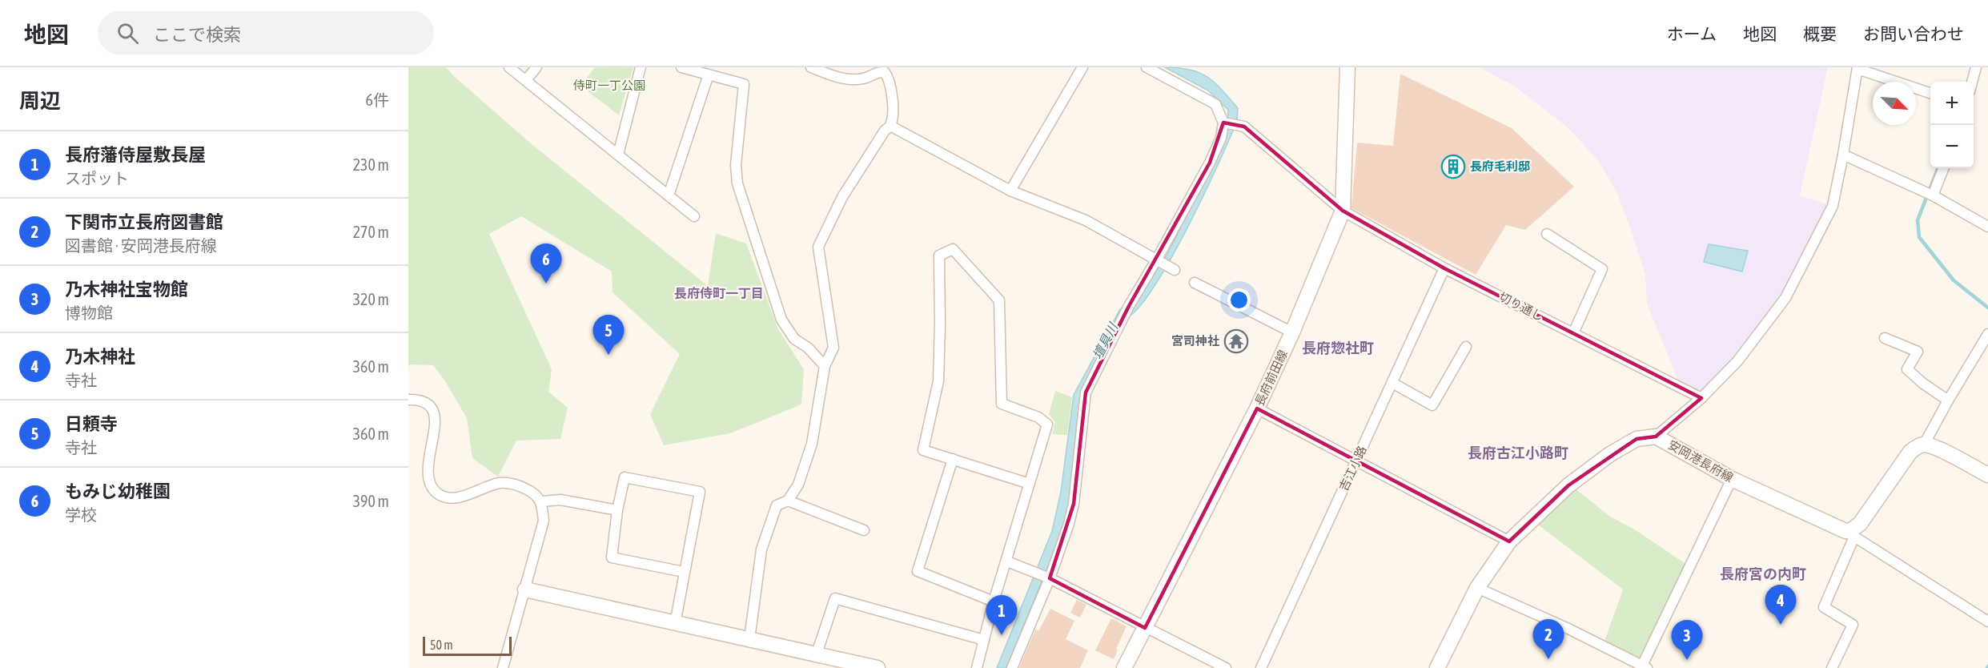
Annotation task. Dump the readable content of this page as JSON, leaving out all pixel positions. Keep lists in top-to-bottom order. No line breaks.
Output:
{"streets":{"main road":["長府前田線","安岡港長府線"],"street":["切り通し","吉江小路"]},"crossings":[["切り通し","長府前田線"],["切り通し","吉江小路"]],"districts":["長府侍町一丁目","長府惣社町","長府古江小路町","長府宮の内町"],"water":["壇具川"],"parks":["侍町一丁公園"],"places":{"building":["長府毛利邸"],"temple":["宮司神社"]},"scale_bar":"50 m","north":"bottom right","page":{"header":"地図","search":"ここで検索","nav":["ホーム","地図","概要","お問い合わせ"],"heading":["周辺","6件"],"map_buttons":["+","−"],"list":[{"mark":"1","name":"長府藩侍屋敷長屋","note":"スポット","value":"230 m"},{"mark":"2","name":"下関市立長府図書館","note":"図書館 · 安岡港長府線","value":"270 m"},{"mark":"3","name":"乃木神社宝物館","note":"博物館","value":"320 m"},{"mark":"4","name":"乃木神社","note":"寺社","value":"360 m"},{"mark":"5","name":"日頼寺","note":"寺社","value":"360 m"},{"mark":"6","name":"もみじ幼稚園","note":"学校","value":"390 m"}],"pins":["6","5","4","1","2","3"],"scale":"50 m"}}
